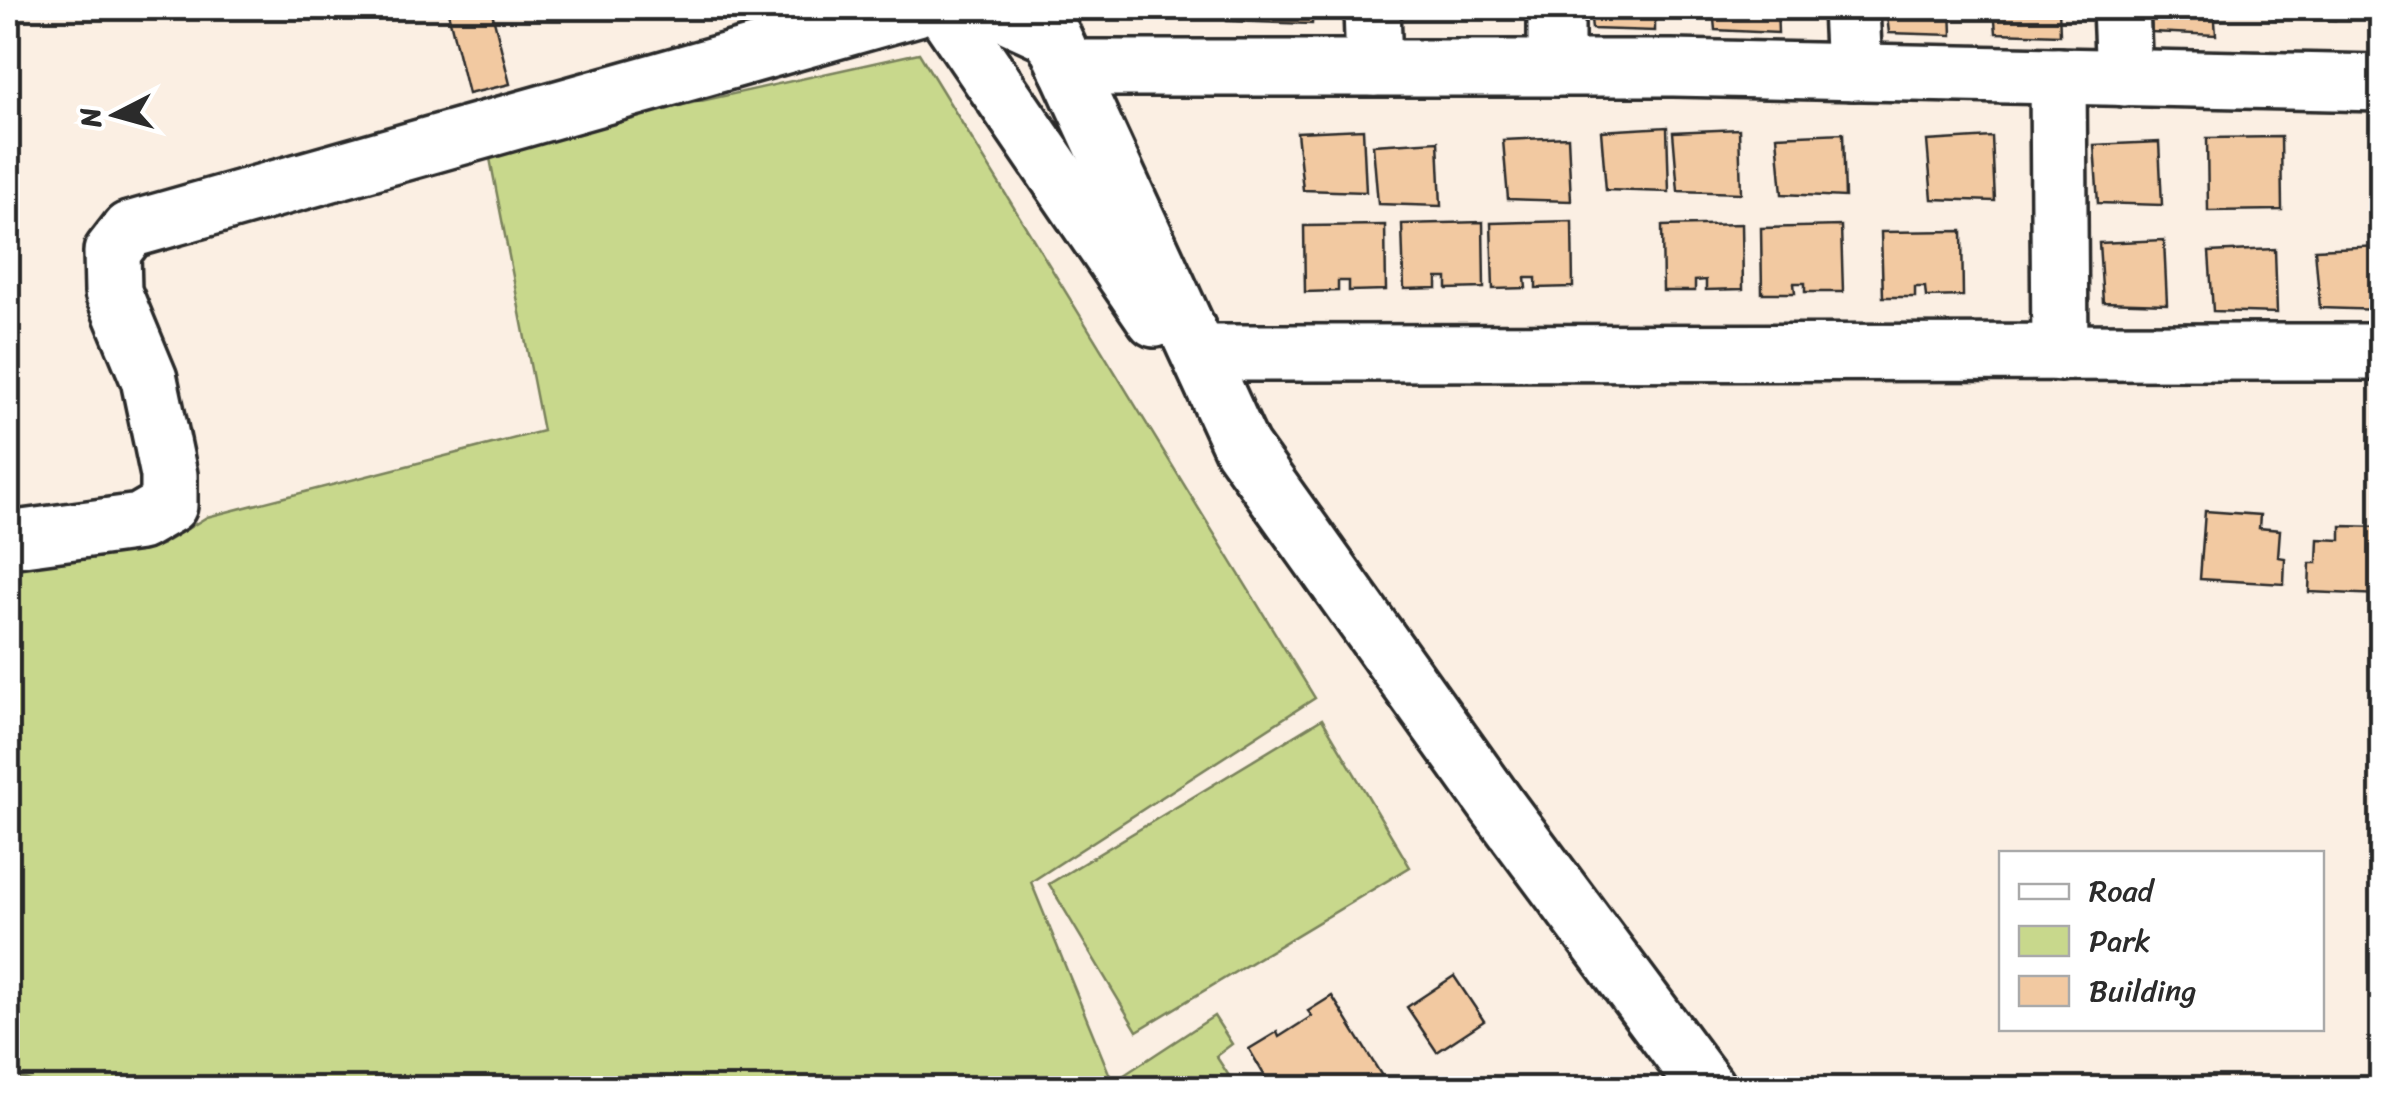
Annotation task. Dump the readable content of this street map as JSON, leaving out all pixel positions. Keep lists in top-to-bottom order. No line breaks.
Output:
{"legend":["Road","Park","Building"],"north":"left"}
